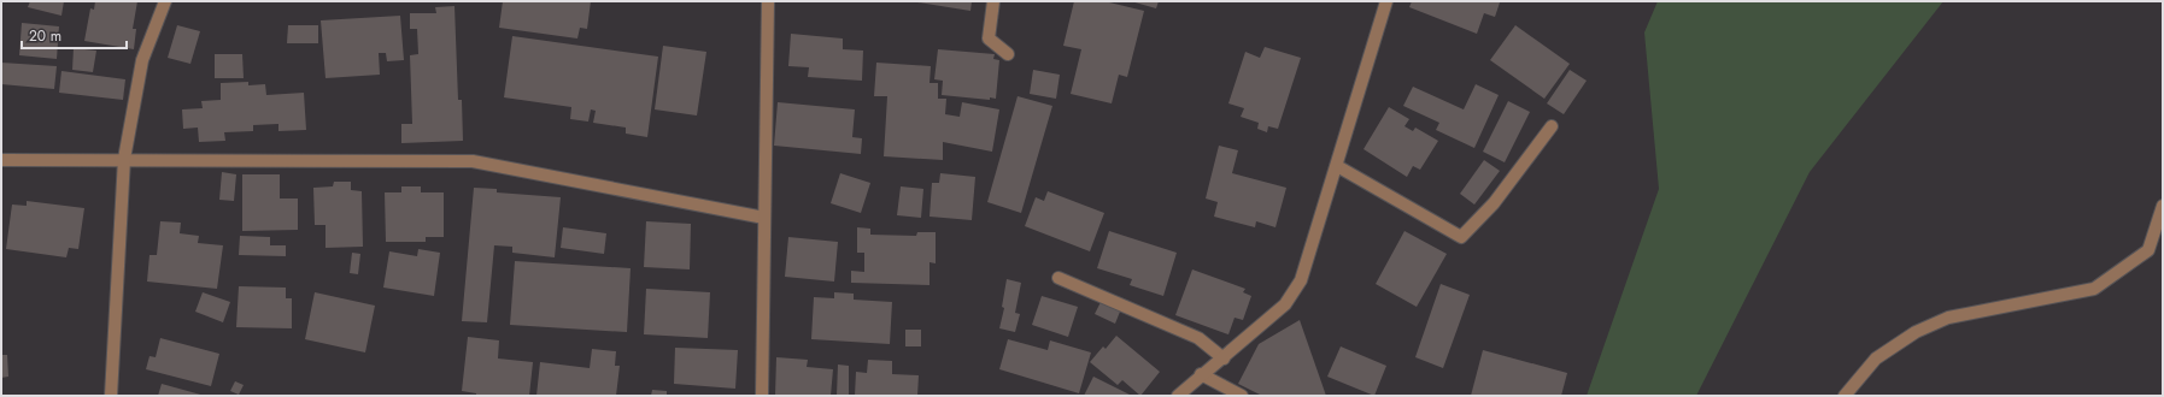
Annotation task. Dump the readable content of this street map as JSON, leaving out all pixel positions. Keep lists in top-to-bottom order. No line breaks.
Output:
{"scale_bar":"20 m"}
